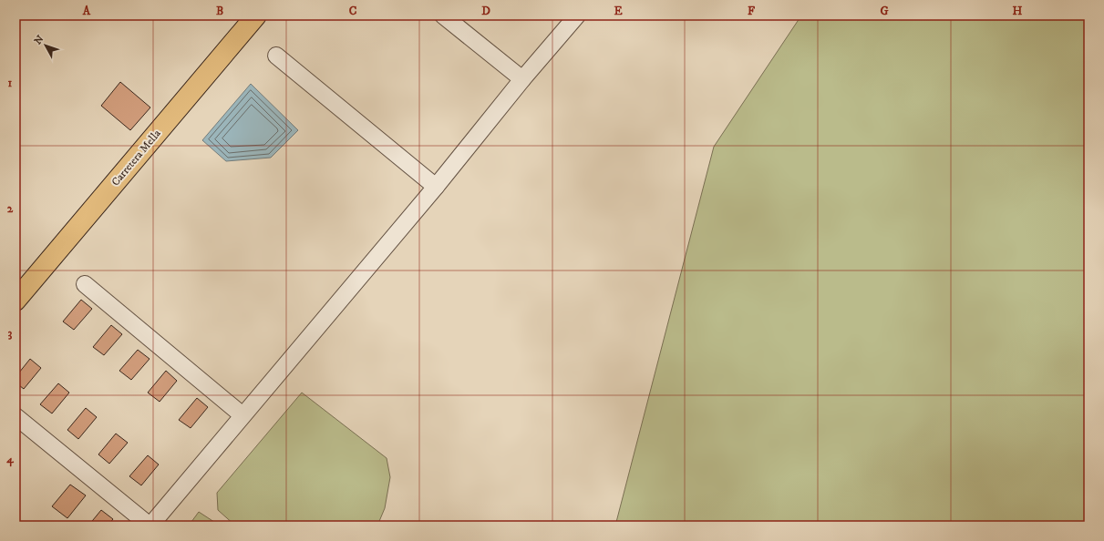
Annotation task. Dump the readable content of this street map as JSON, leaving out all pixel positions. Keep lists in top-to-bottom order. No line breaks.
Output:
{"streets":{"main road":["Carretera Mella"]},"north":"top left","grid":{"columns":["A","B","C","D","E","F","G","H"],"rows":["1","2","3","4"]}}
